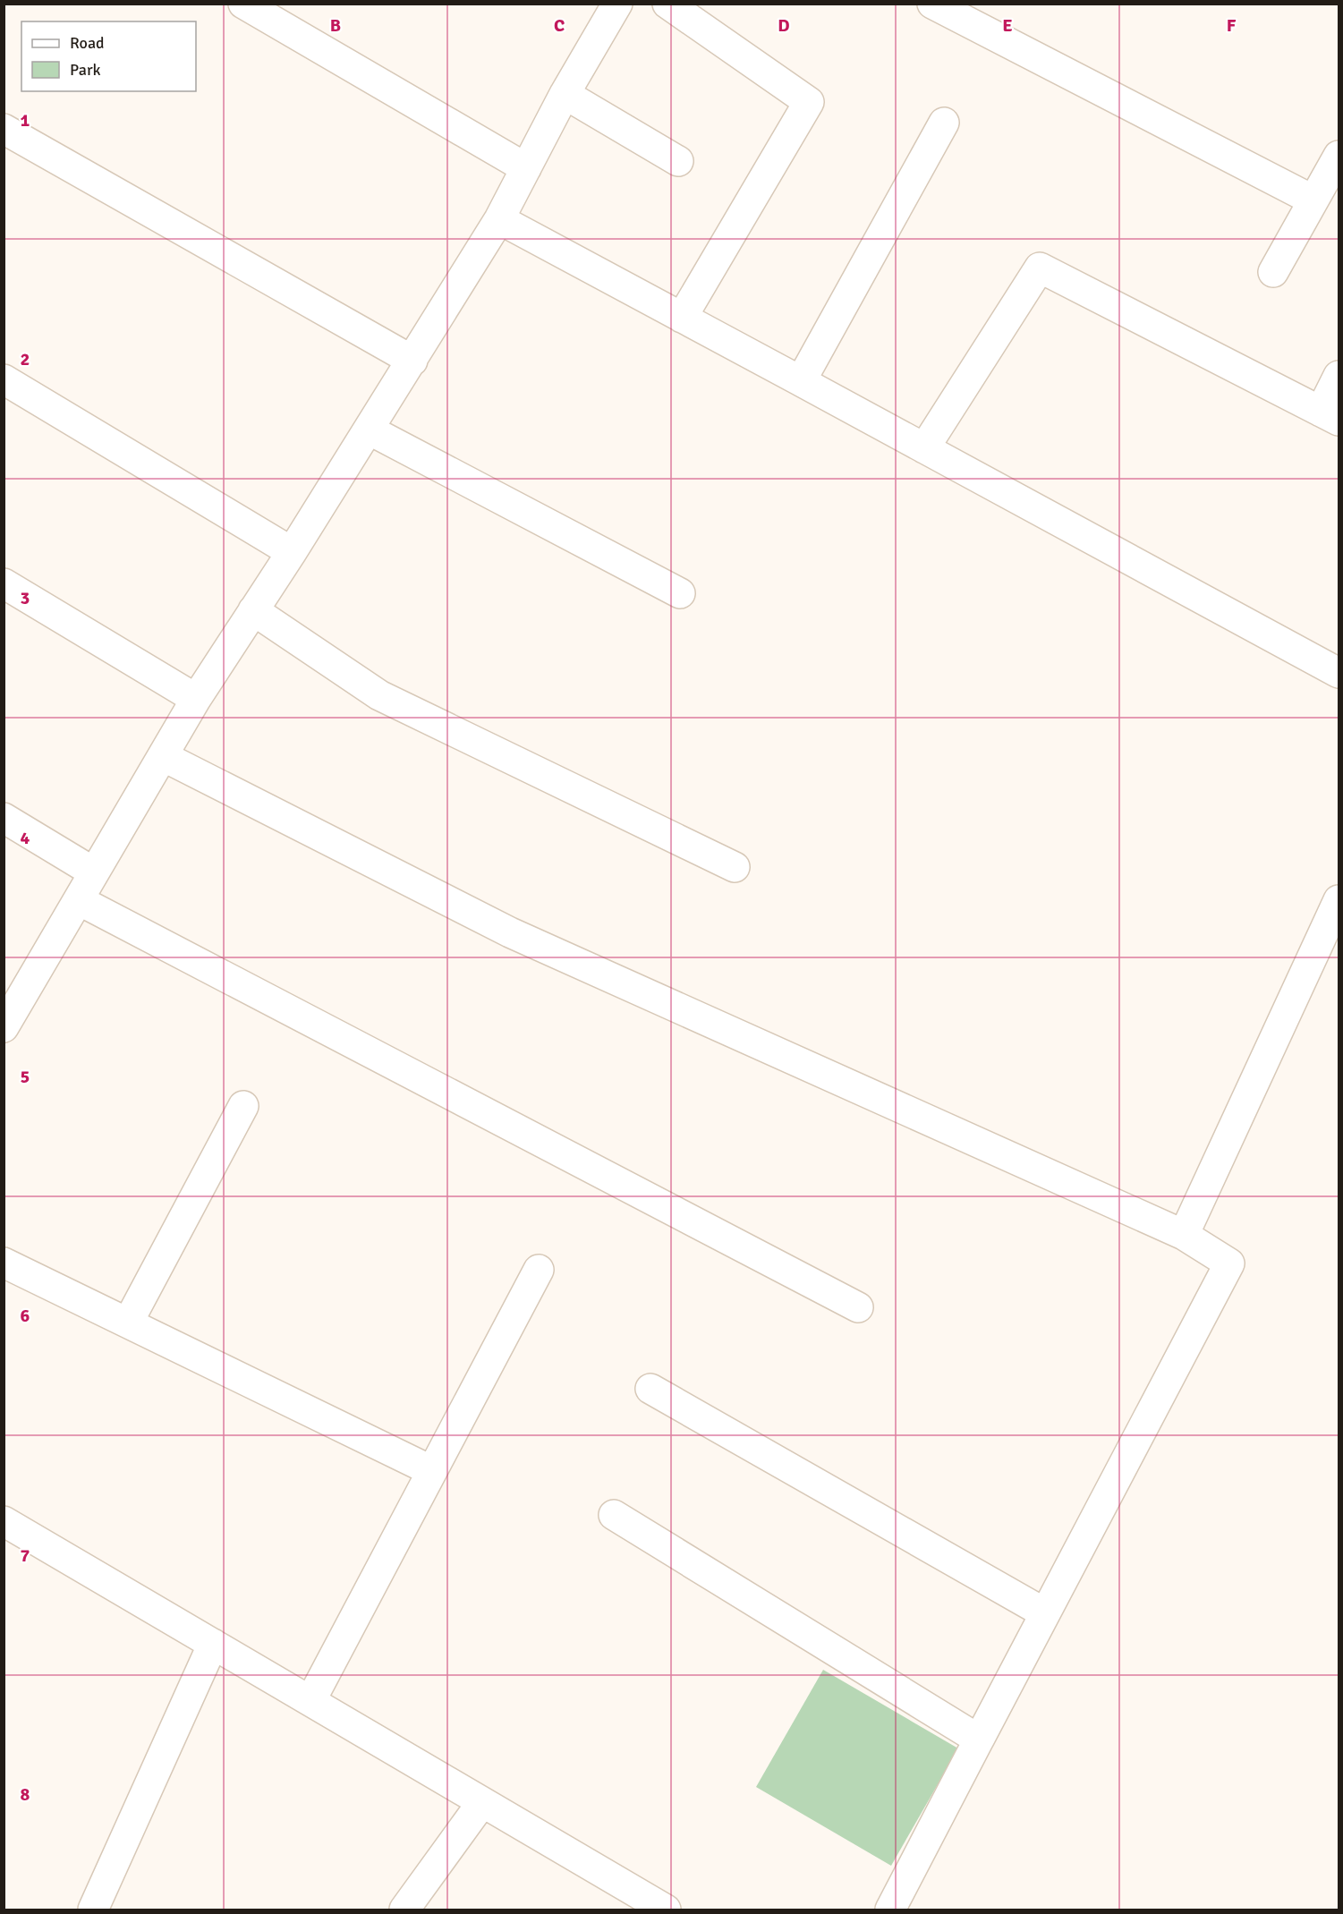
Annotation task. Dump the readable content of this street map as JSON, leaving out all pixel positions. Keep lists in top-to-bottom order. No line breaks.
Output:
{"legend":["Road","Park"],"grid":{"columns":["B","C","D","E","F"],"rows":["1","2","3","4","5","6","7","8"]}}
